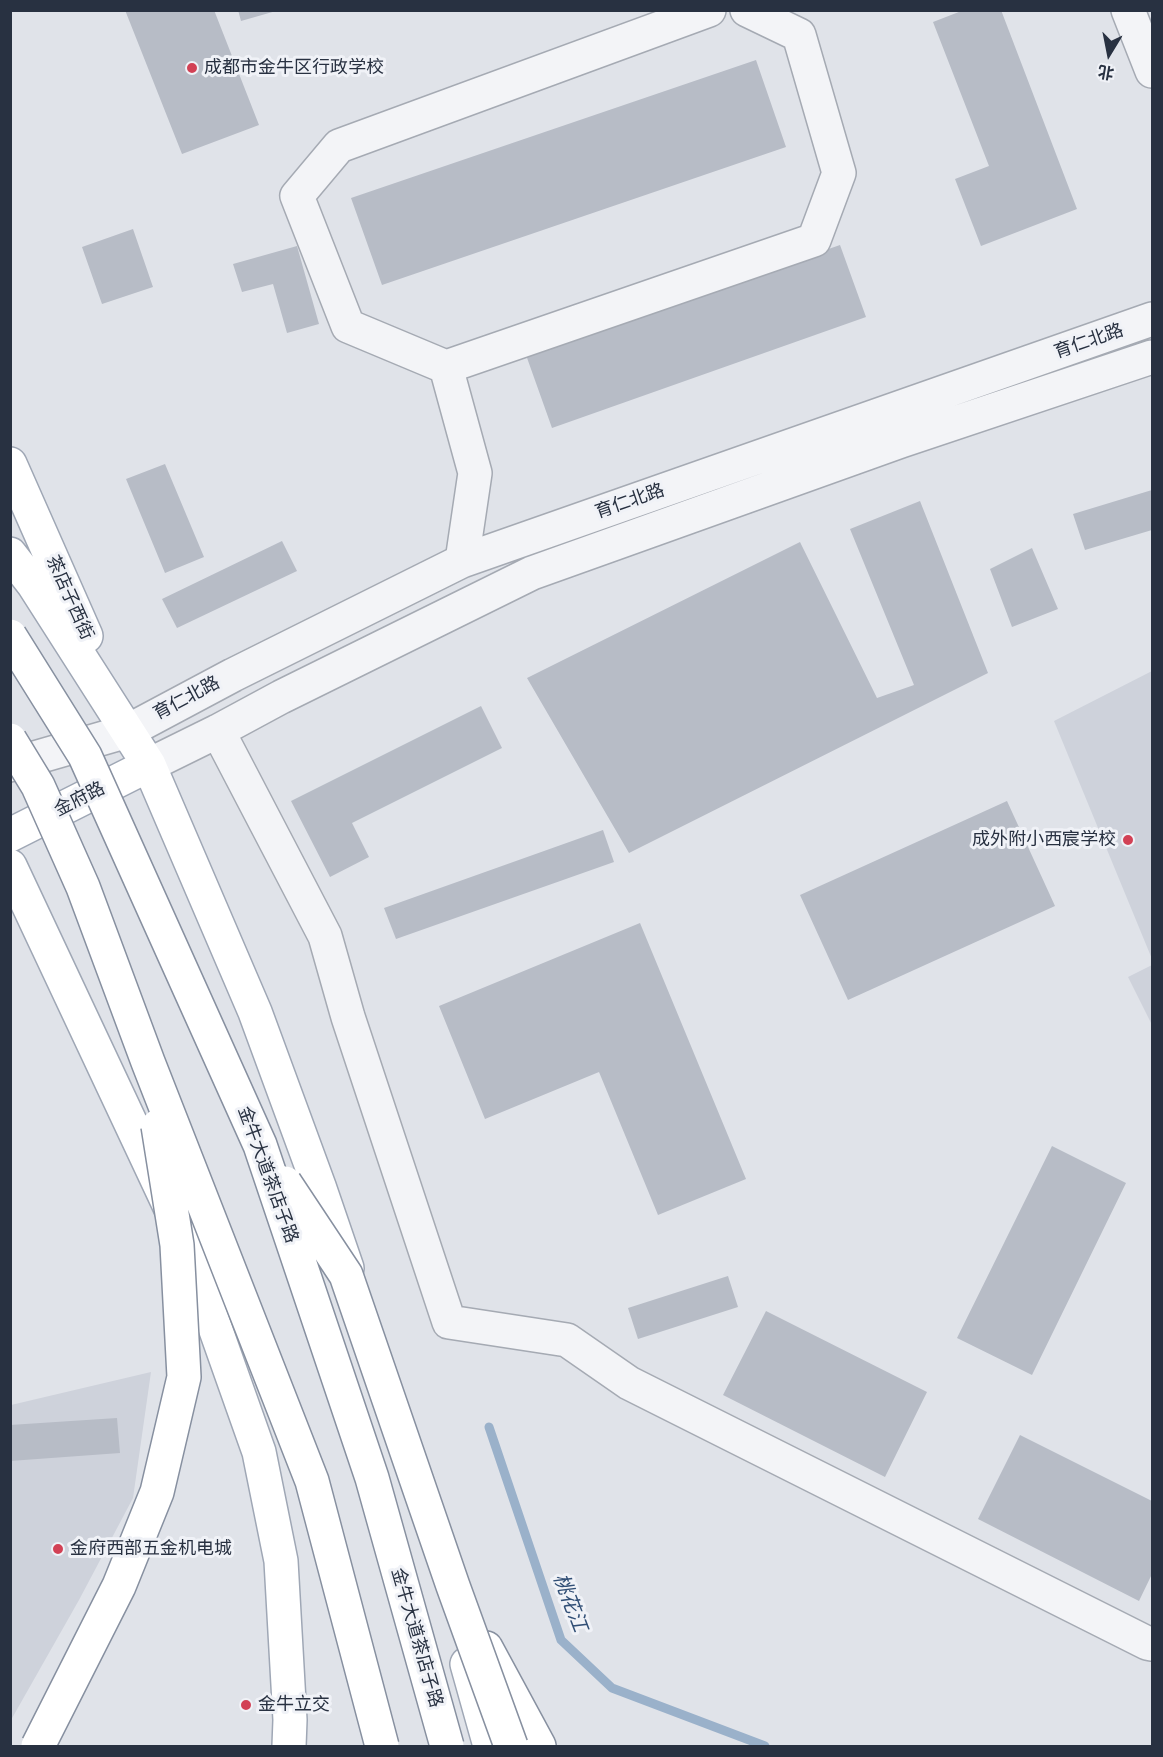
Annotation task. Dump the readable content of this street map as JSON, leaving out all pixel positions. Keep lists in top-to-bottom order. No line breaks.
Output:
{"streets":{"main road":["茶店子西街","金府路","金牛大道茶店子路"],"street":["育仁北路"]},"crossings":[["育仁北路","茶店子西街"]],"water":["桃花江"],"places":["成都市金牛区行政学校","成外附小西宸学校","金府西部五金机电城","金牛立交"],"north":"bottom"}
